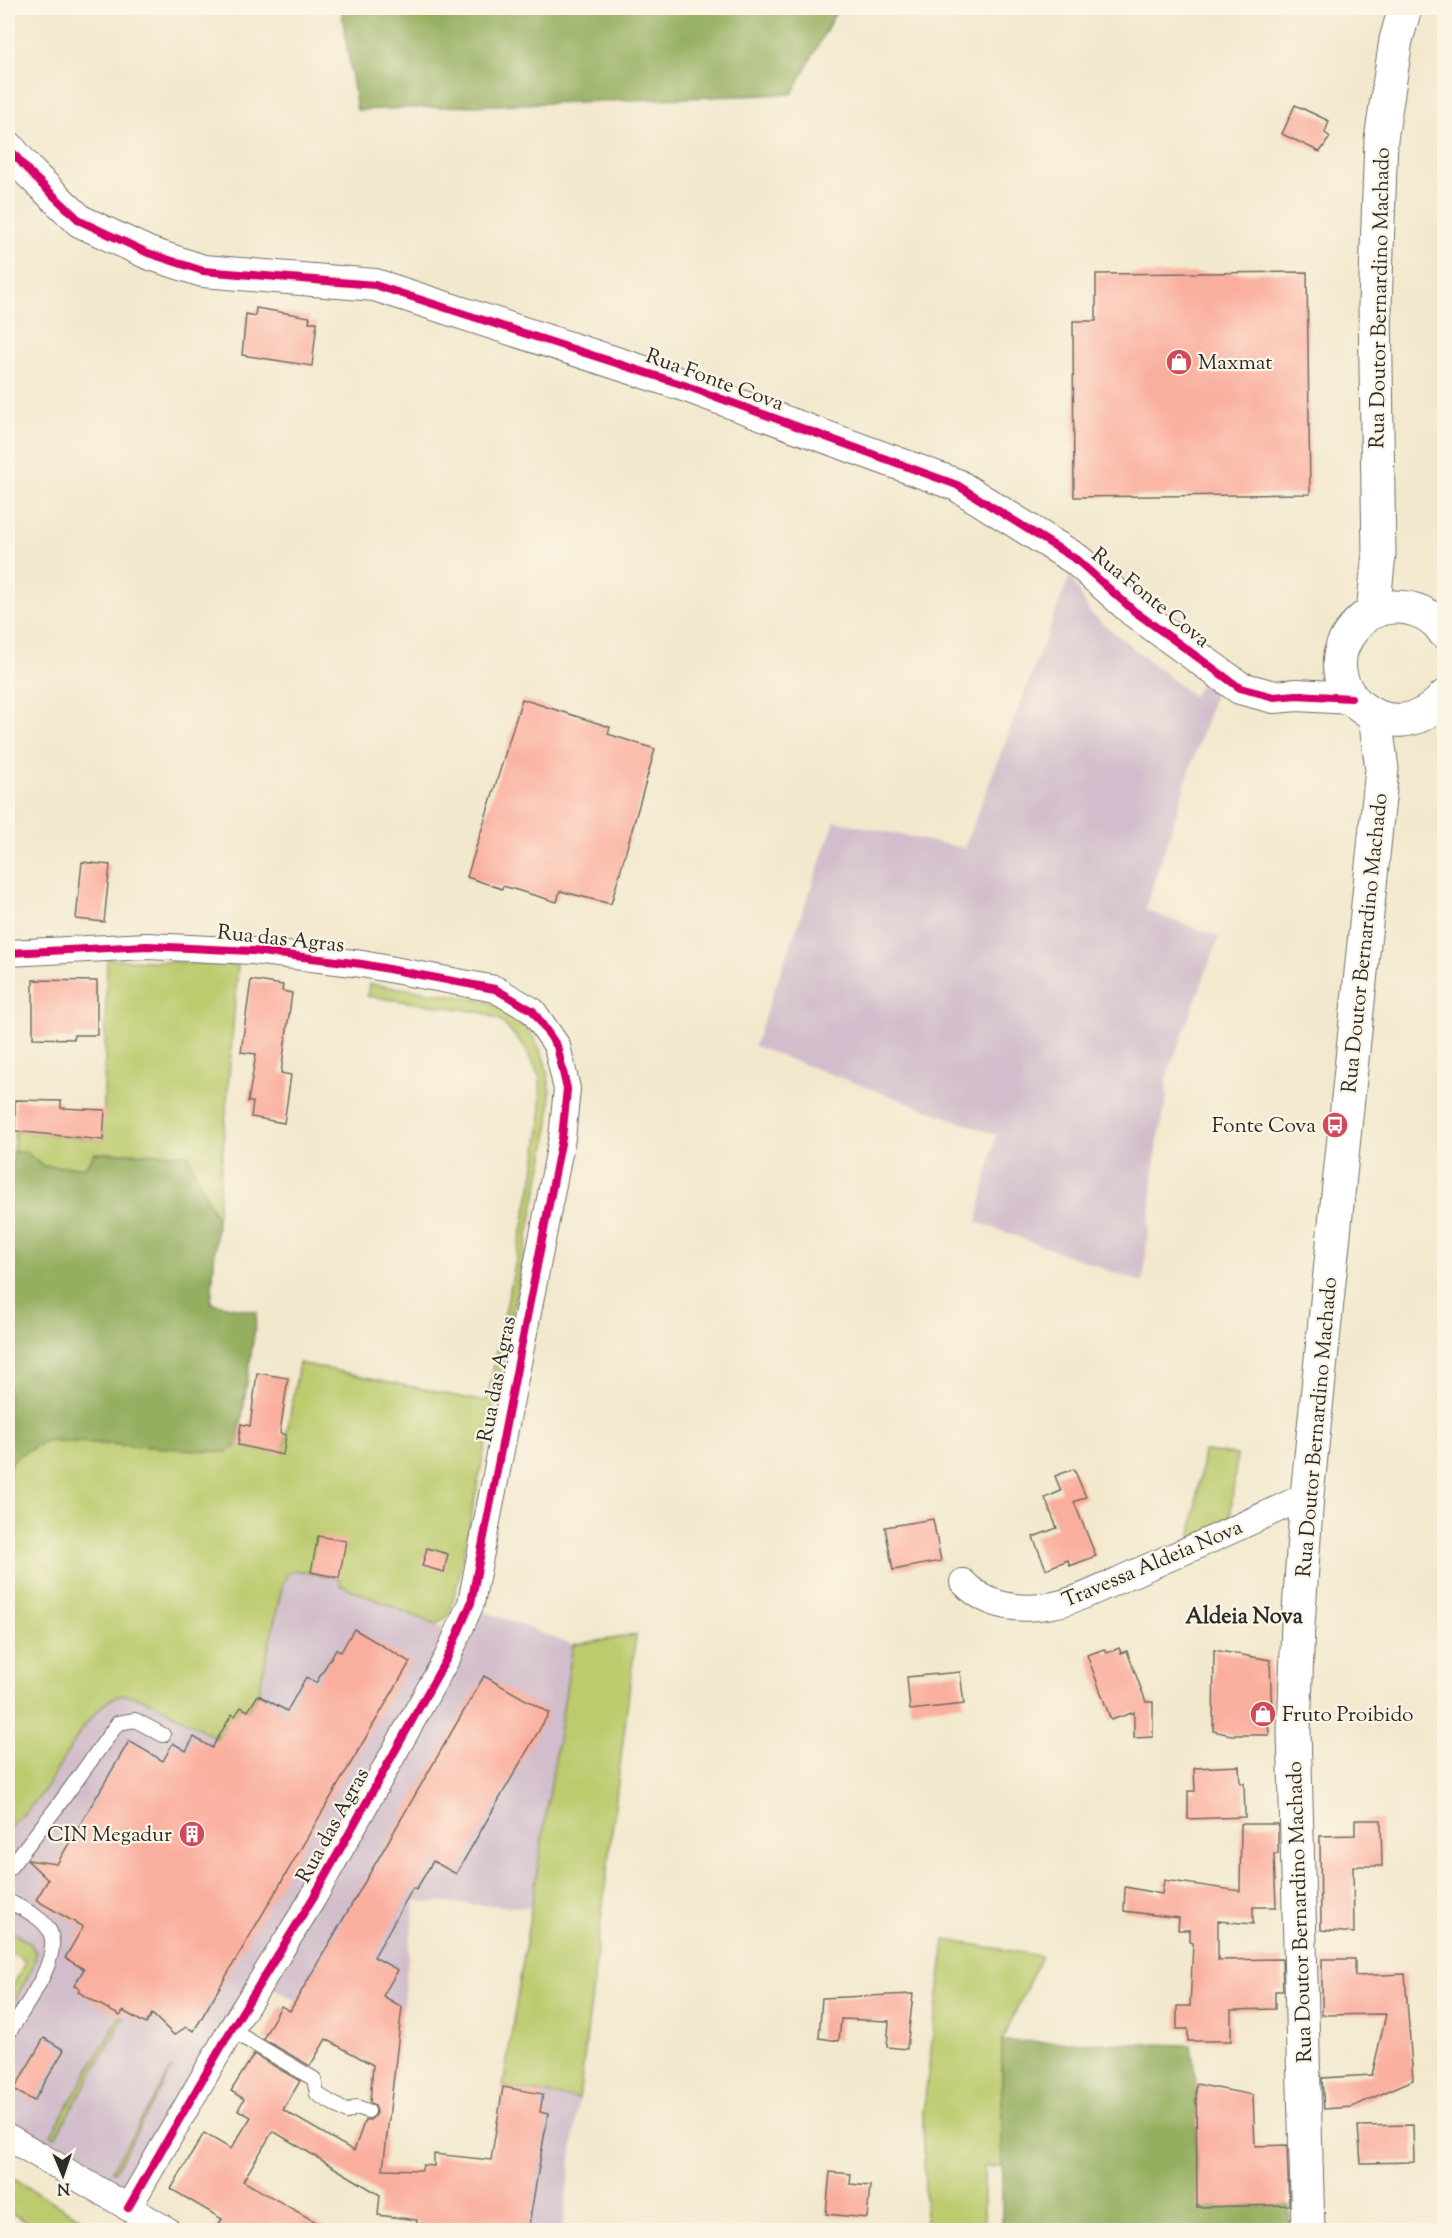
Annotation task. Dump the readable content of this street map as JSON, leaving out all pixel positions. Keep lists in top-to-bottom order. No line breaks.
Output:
{"streets":{"main road":["Rua Doutor Bernardino Machado"],"street":["Rua Fonte Cova","Rua das Agras","Travessa Aldeia Nova"]},"crossings":[["Rua Doutor Bernardino Machado","Rua Fonte Cova"],["Rua Doutor Bernardino Machado","Travessa Aldeia Nova"]],"districts":["Aldeia Nova"],"places":{"shop":["Maxmat","Fruto Proibido"],"bus stop":["Fonte Cova"],"building":["CIN Megadur"]},"north":"bottom"}
